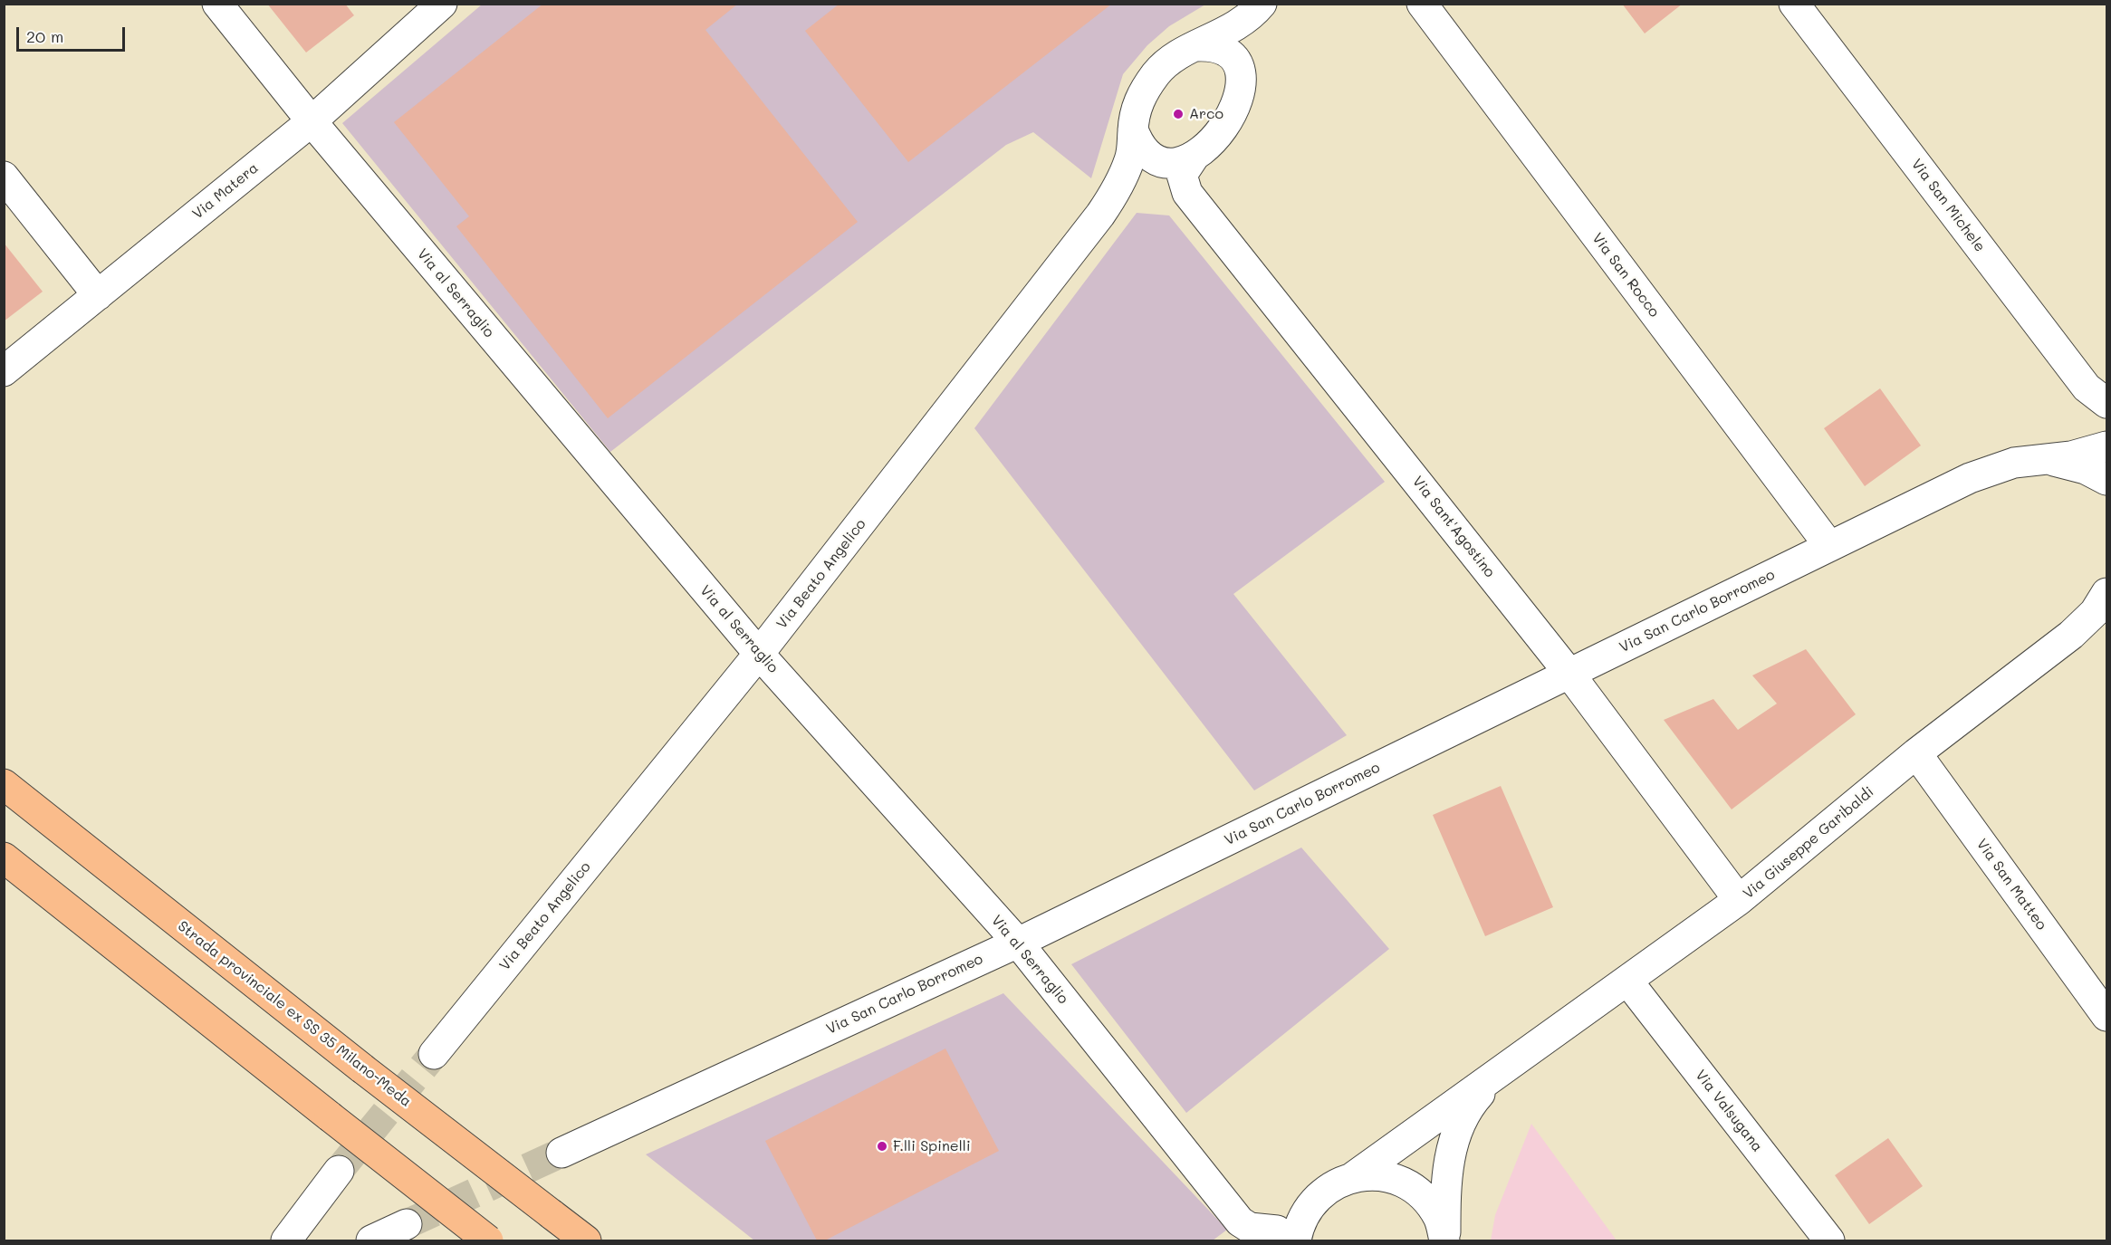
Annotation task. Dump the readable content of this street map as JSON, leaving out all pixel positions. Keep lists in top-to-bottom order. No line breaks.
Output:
{"streets":{"highway":["Strada provinciale ex SS 35 Milano-Meda"],"street":["Via Matera","Via San Michele","Via San Rocco","Via al Serraglio","Via Sant'Agostino","Via Beato Angelico","Via San Carlo Borromeo","Via Giuseppe Garibaldi","Via San Matteo","Via Valsugana"]},"crossings":[["Via Matera","Via al Serraglio"],["Via San Rocco","Via San Carlo Borromeo"],["Via al Serraglio","Via Beato Angelico"],["Via al Serraglio","Via San Carlo Borromeo"],["Via Sant'Agostino","Via Beato Angelico"],["Via Sant'Agostino","Via San Carlo Borromeo"],["Via Sant'Agostino","Via Giuseppe Garibaldi"],["Via Giuseppe Garibaldi","Via San Matteo"],["Via Giuseppe Garibaldi","Via Valsugana"]],"places":["Arco","F.lli Spinelli"],"scale_bar":"20 m"}
